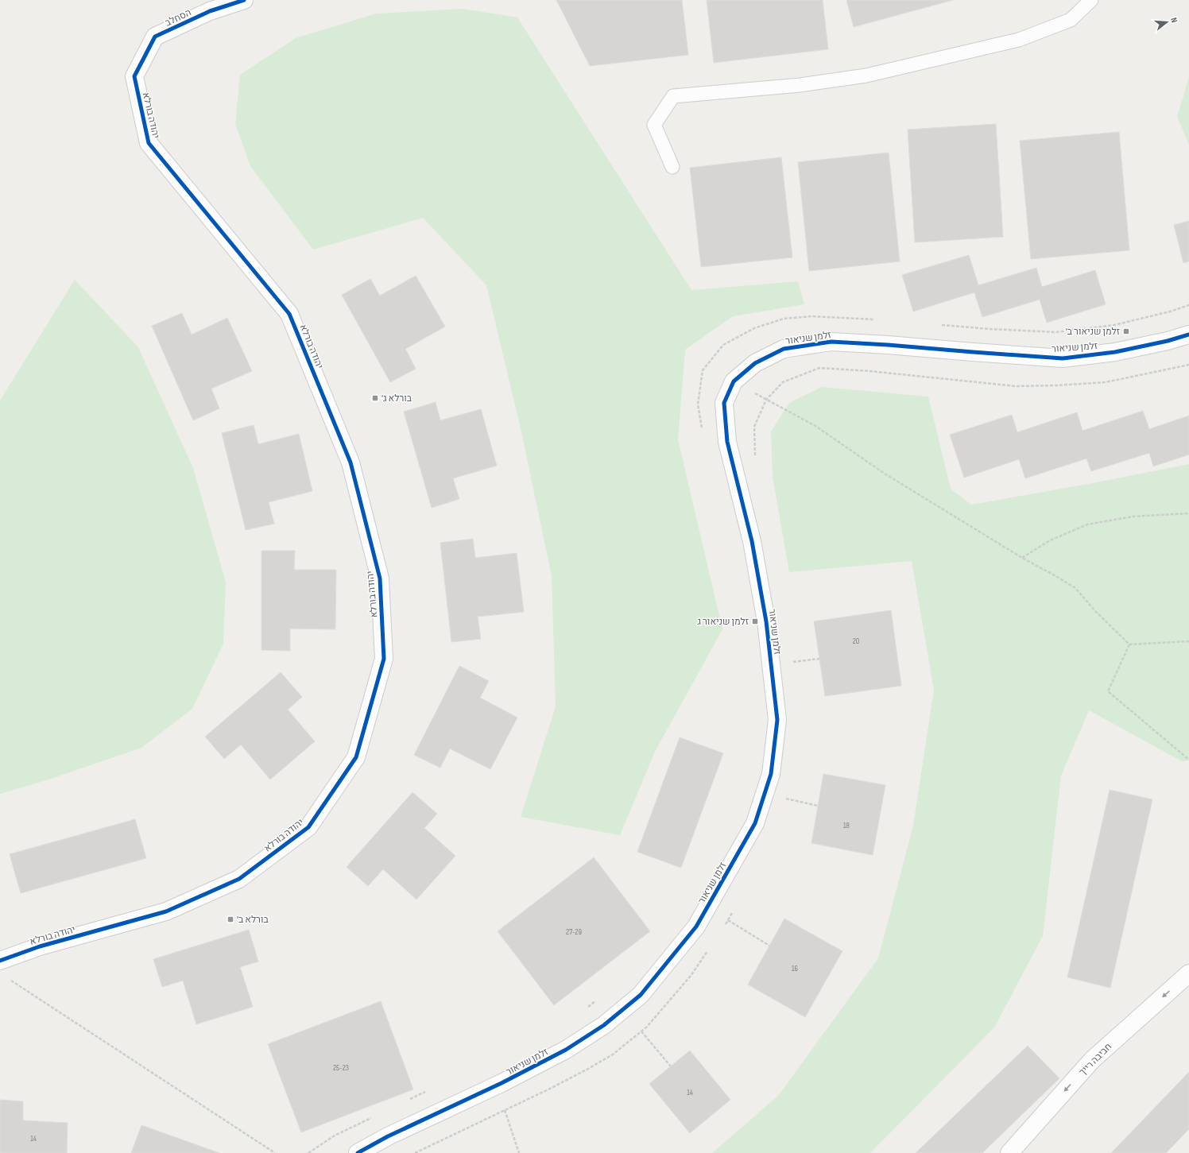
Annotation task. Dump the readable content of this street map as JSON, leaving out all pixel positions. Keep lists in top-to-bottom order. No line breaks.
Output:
{"streets":{"street":["הסחלב","יהודה בורלא","זלמן שניאור","חביבה רייך"]},"crossings":[["הסחלב","יהודה בורלא"]],"one_way":["חביבה רייך"],"places":{"transit":["זלמן שניאור ב׳","בורלא ג׳","זלמן שניאור ג","בורלא ב׳"]},"house_numbers":["20","18","27-29","16","25-23","14","14"],"north":"right"}
